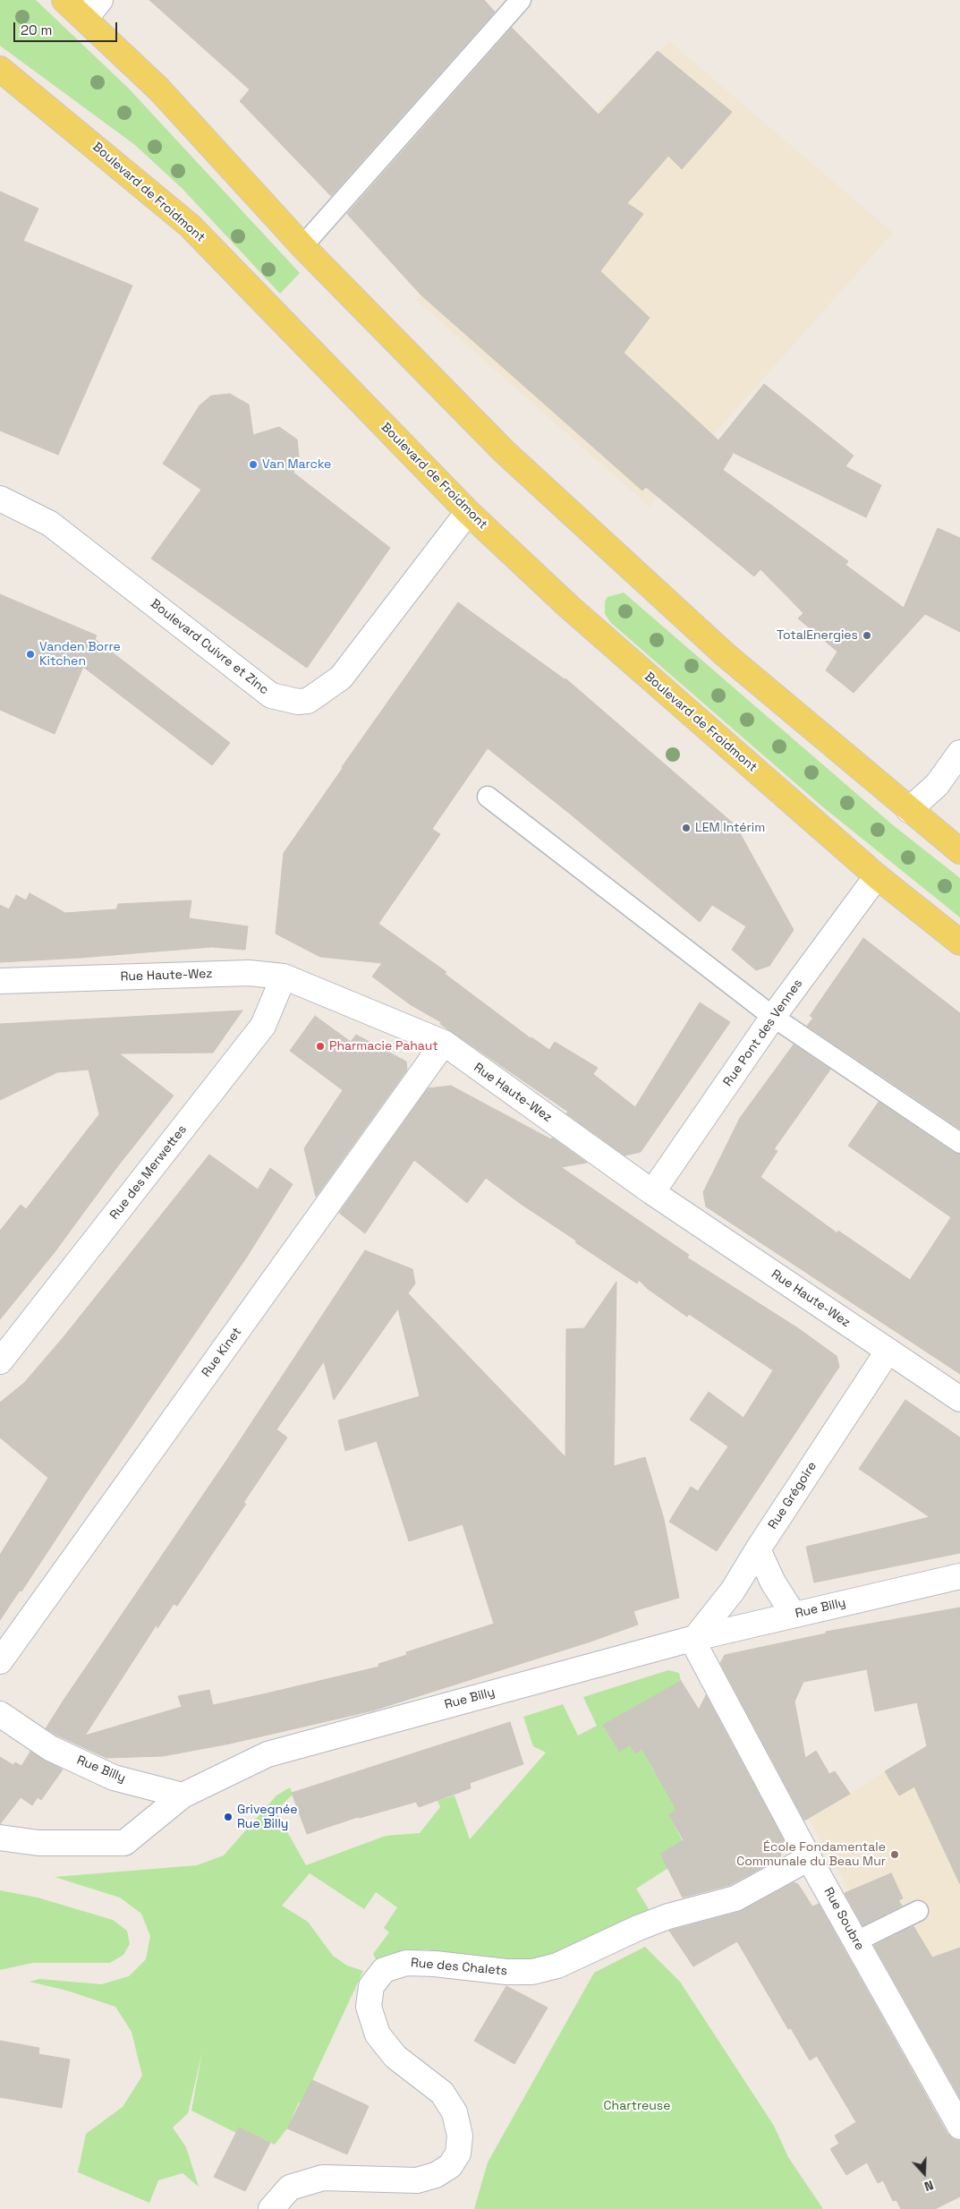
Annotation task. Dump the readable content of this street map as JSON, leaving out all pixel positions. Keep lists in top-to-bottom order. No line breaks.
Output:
{"streets":{"main road":["Boulevard de Froidmont"],"street":["Boulevard Cuivre et Zinc","Rue Haute-Wez","Rue Pont des Vennes","Rue des Merwettes","Rue Kinet","Rue Grégoire","Rue Billy","Rue Soubre","Rue des Chalets"]},"crossings":[["Boulevard de Froidmont","Boulevard Cuivre et Zinc"],["Boulevard de Froidmont","Rue Pont des Vennes"],["Rue Haute-Wez","Rue Pont des Vennes"],["Rue Haute-Wez","Rue des Merwettes"],["Rue Haute-Wez","Rue Kinet"],["Rue Haute-Wez","Rue Grégoire"],["Rue Grégoire","Rue Billy"],["Rue Grégoire","Rue Soubre"],["Rue Billy","Rue Soubre"],["Rue Soubre","Rue des Chalets"]],"parks":["Chartreuse"],"places":["Van Marcke","TotalEnergies","Vanden Borre Kitchen","LEM Intérim","Pharmacie Pahaut","Grivegnée Rue Billy","École Fondamentale Communale du Beau Mur"],"scale_bar":"20 m","north":"bottom"}
